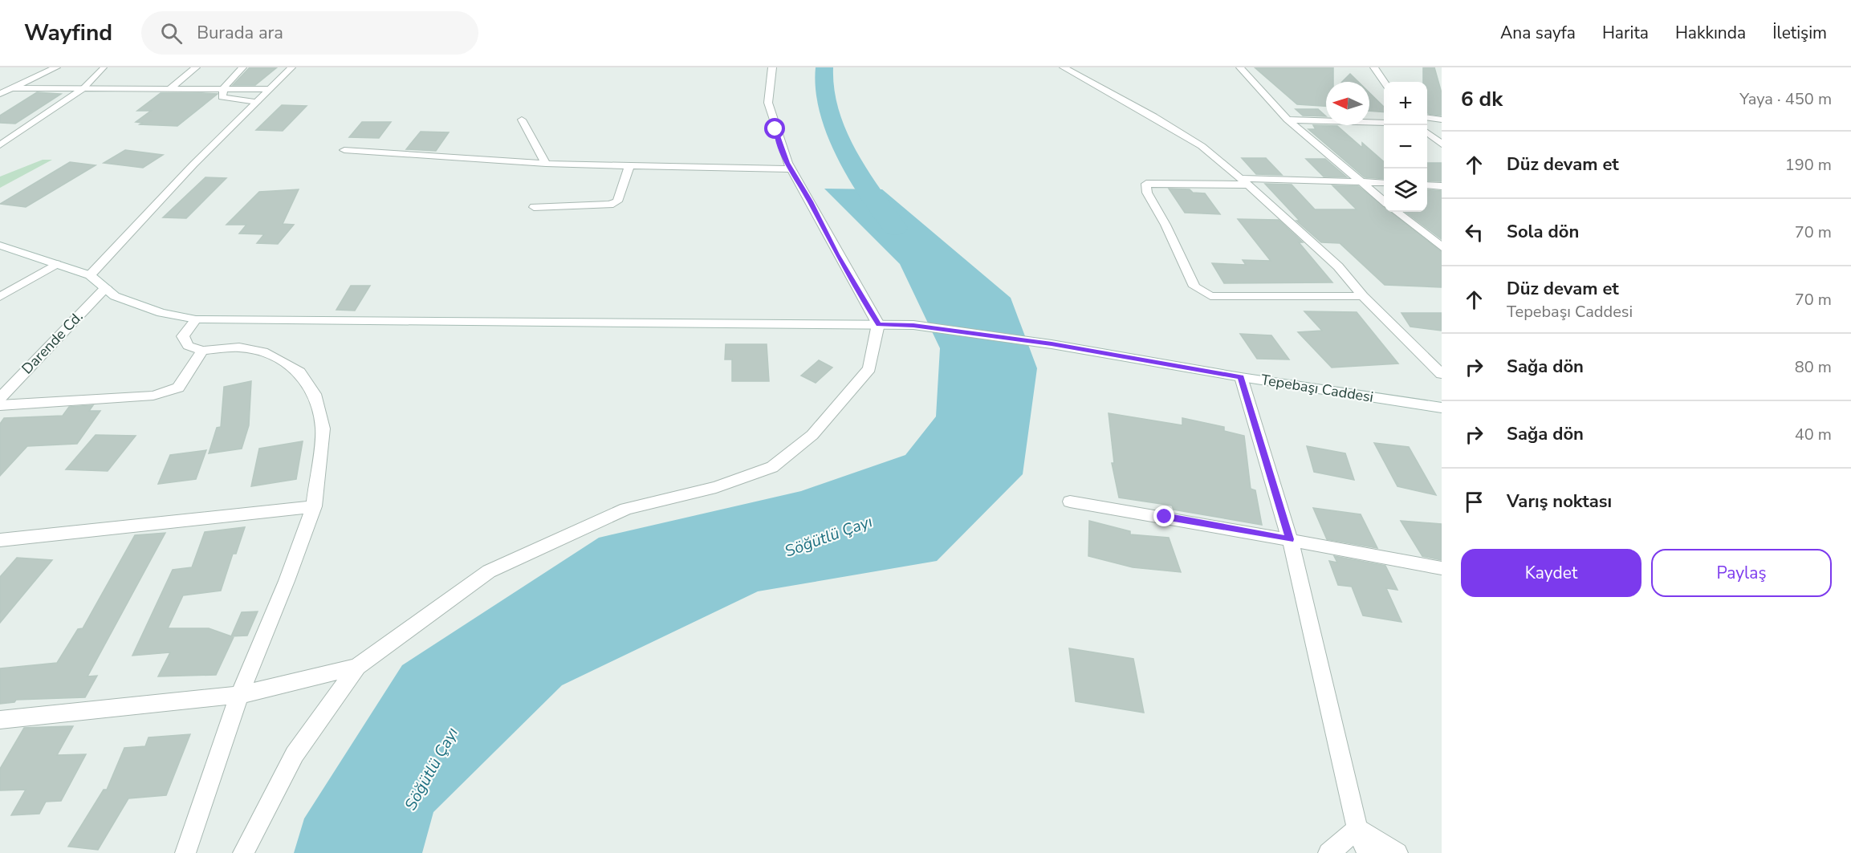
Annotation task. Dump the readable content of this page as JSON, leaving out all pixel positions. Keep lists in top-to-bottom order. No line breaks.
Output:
{"streets":{"street":["Darende Cd.","Tepebaşı Caddesi"]},"crossings":[["Darende Cd.","Tepebaşı Caddesi"]],"water":["Söğütlü Çayı"],"north":"left","page":{"header":"Wayfind","search":"Burada ara","nav":["Ana sayfa","Harita","Hakkında","İletişim"],"heading":["6 dk","Yaya · 450 m"],"map_buttons":["+","−"],"list":[["Düz devam et","190 m"],["Sola dön","70 m"],["Düz devam et","Tepebaşı Caddesi","70 m"],["Sağa dön","80 m"],["Sağa dön","40 m"],"Varış noktası"],"buttons":["Kaydet","Paylaş"]}}
